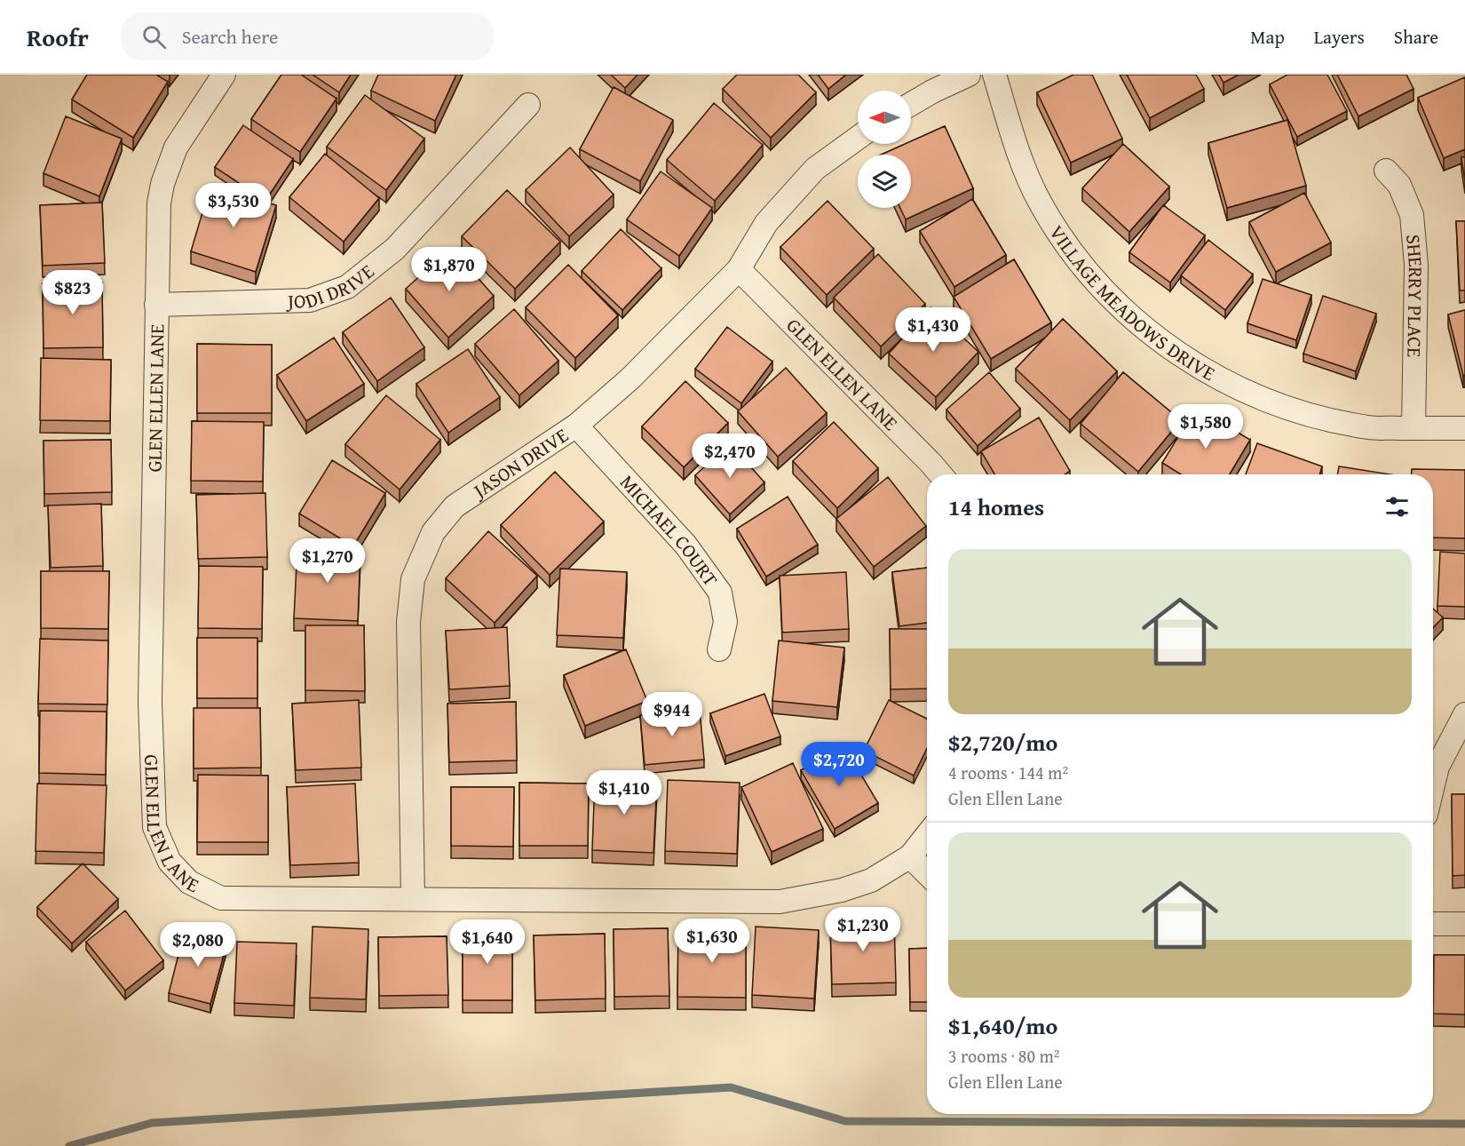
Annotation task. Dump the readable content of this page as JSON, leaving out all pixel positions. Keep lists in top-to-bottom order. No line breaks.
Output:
{"streets":{"street":["JODI DRIVE","SHERRY PLACE","VILLAGE MEADOWS DRIVE","GLEN ELLEN LANE","JASON DRIVE","MICHAEL COURT"]},"crossings":[["JODI DRIVE","GLEN ELLEN LANE"],["SHERRY PLACE","VILLAGE MEADOWS DRIVE"],["GLEN ELLEN LANE","JASON DRIVE"],["JASON DRIVE","MICHAEL COURT"]],"north":"left","page":{"header":"Roofr","search":"Search here","nav":["Map","Layers","Share"],"price":["$3,530","$1,870","$823","$1,430","$1,580","$2,470","$1,270","$944","$2,720","$1,410","$1,230","$1,630","$1,640","$2,080"],"heading":"14 homes","list":[{"name":"$2,720/mo","note":"4 rooms · 144 m² · Glen Ellen Lane"},{"name":"$1,640/mo","note":"3 rooms · 80 m² · Glen Ellen Lane"}]}}
